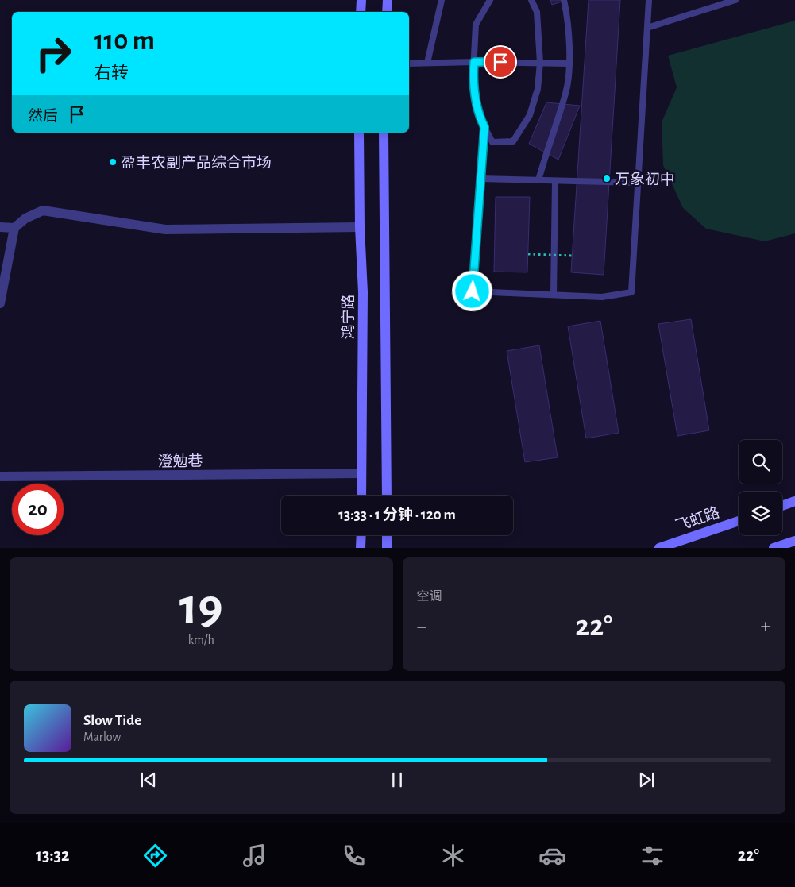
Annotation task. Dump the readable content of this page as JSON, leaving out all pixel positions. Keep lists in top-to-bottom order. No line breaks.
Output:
{"streets":{"main road":["鸿宁路","飞虹路"],"street":["澄勉巷"]},"crossings":[["鸿宁路","澄勉巷"]],"places":["盈丰农副产品综合市场","万象初中"],"page":{"turn":["110 m","右转"],"then":"然后","limit":"20","trip":"13:33 · 1 分钟 · 120 m","tile":[["19","km/h"],"空调"],"heat":["−","22°","+"],"song":["Slow Tide","Marlow"],"tabs":["13:32","22°"]}}
